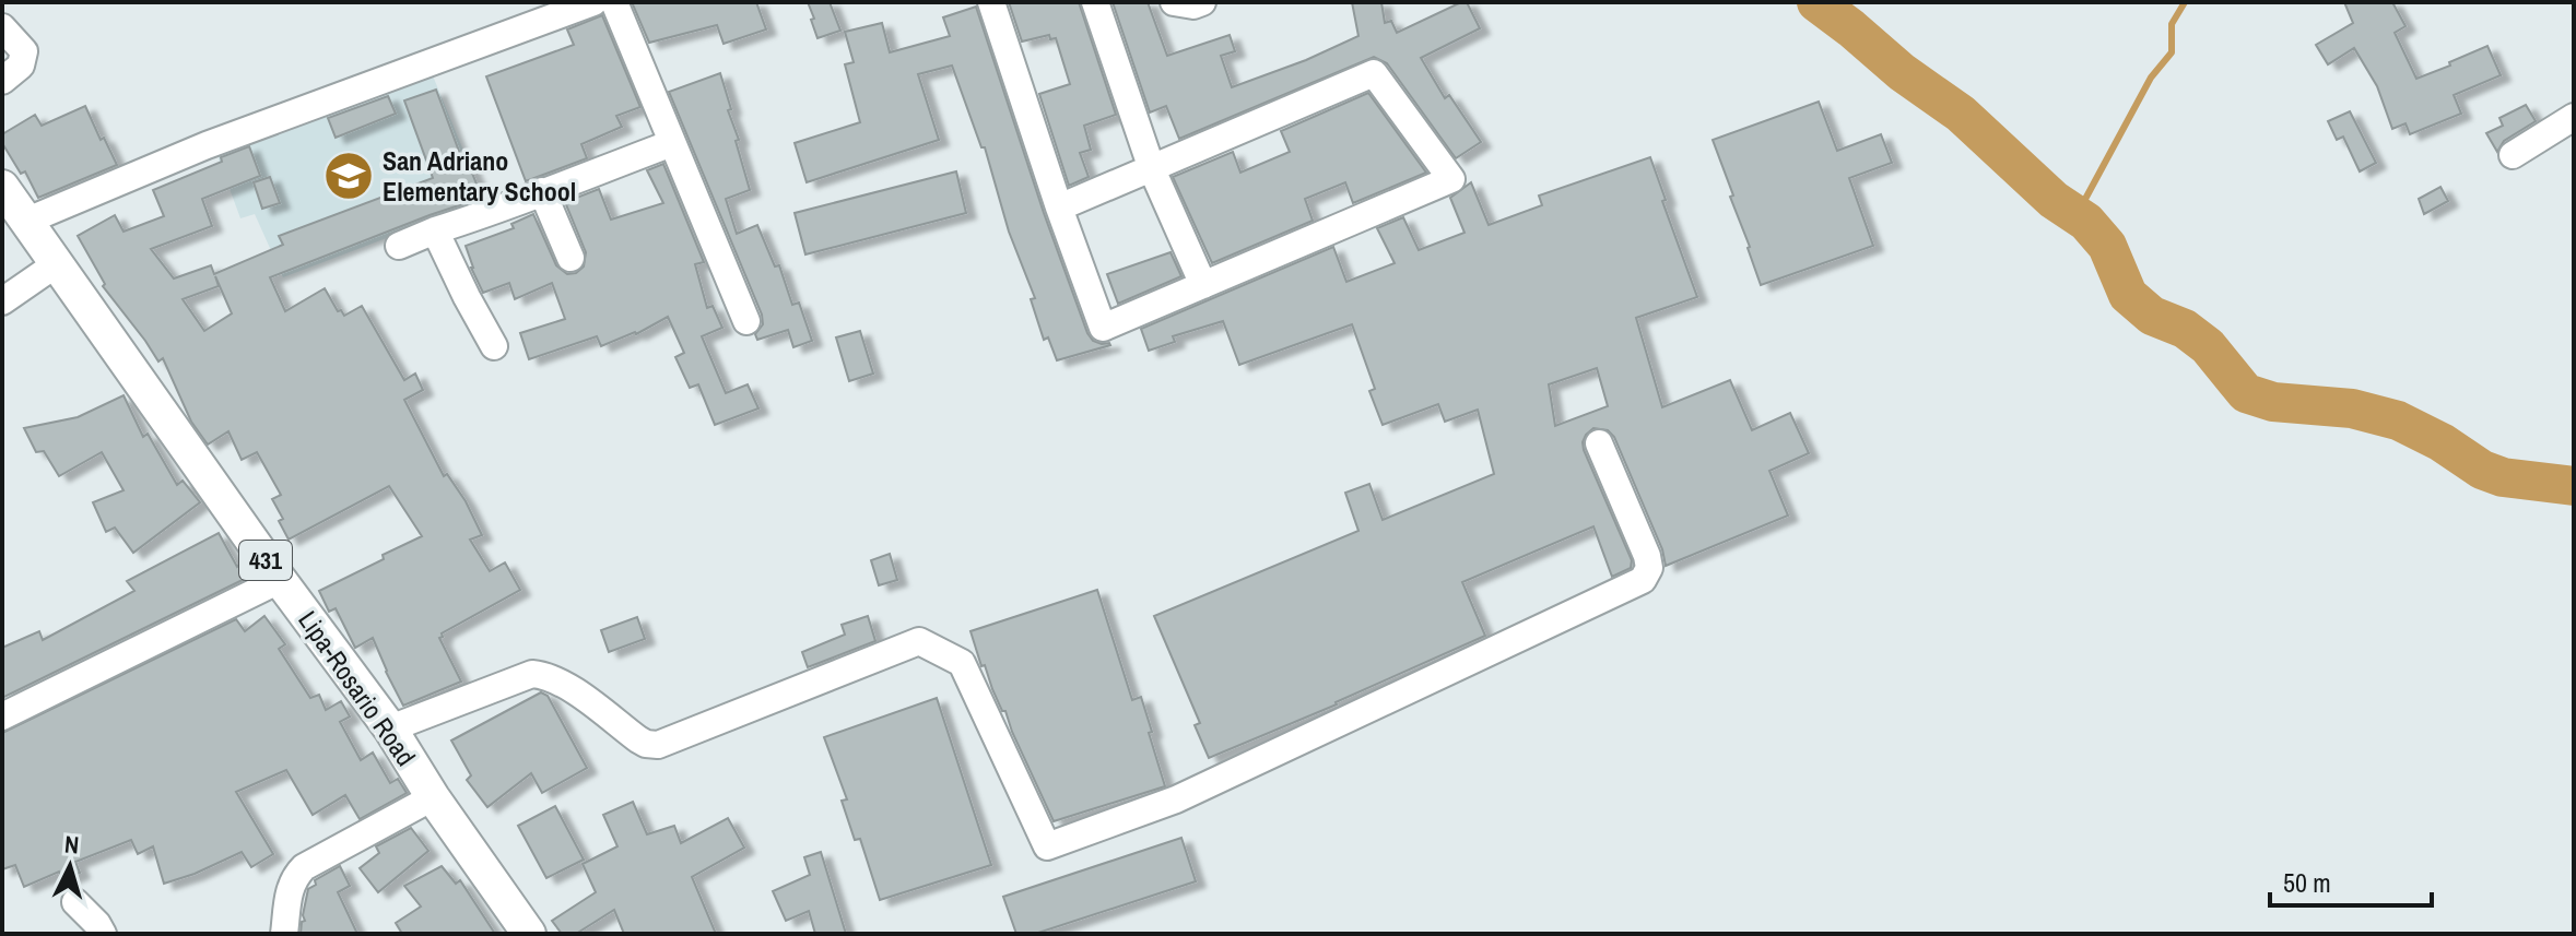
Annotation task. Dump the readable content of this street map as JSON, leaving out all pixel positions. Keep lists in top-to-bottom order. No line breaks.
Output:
{"streets":{"main road":["431","Lipa-Rosario Road"]},"places":{"school or university":["San Adriano Elementary School"]},"scale_bar":"50 m","north":"top"}
